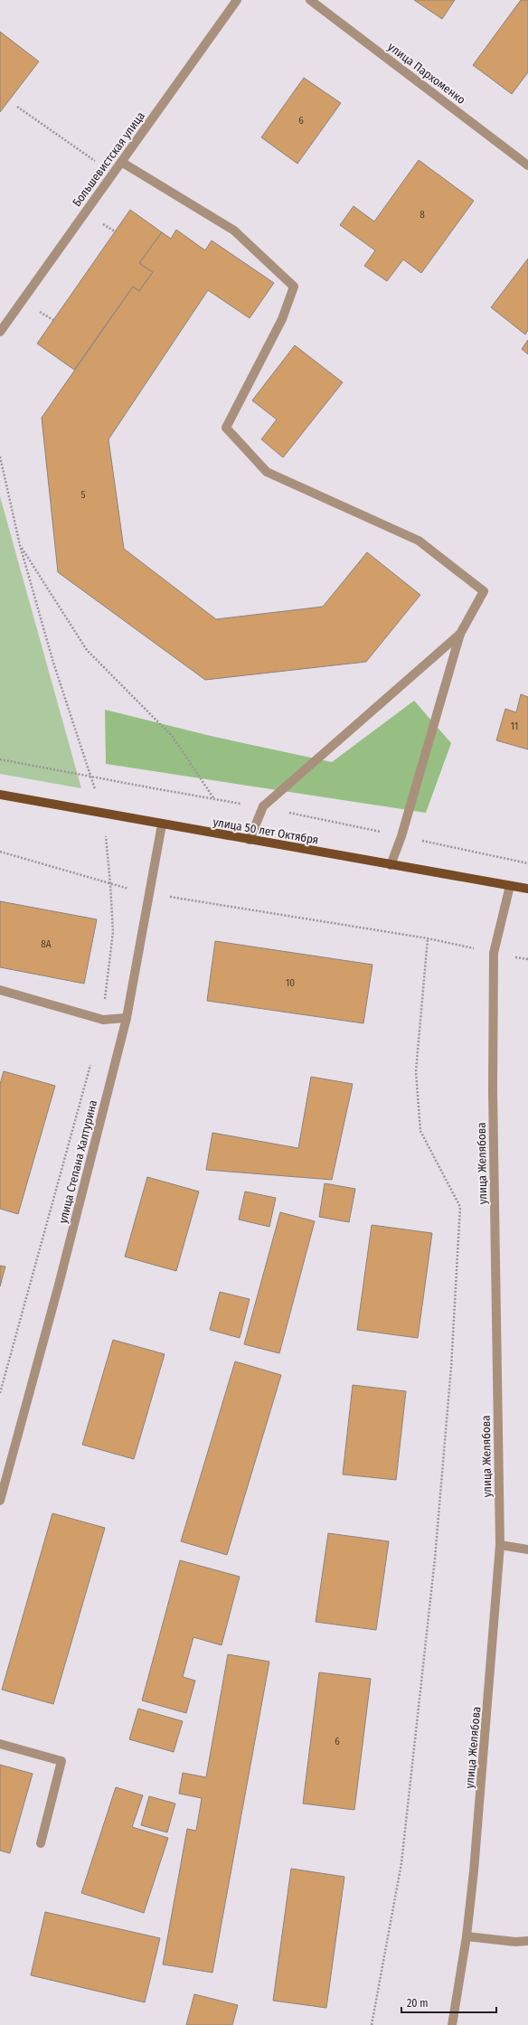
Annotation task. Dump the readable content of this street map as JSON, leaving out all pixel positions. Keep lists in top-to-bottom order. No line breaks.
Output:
{"streets":{"main road":["улица 50 лет Октября"],"street":["улица Пархоменко","Большевистская улица","улица Степана Халтурина","улица Желябова"]},"crossings":[["улица 50 лет Октября","улица Степана Халтурина"],["улица 50 лет Октября","улица Желябова"]],"house_numbers":["6","8","5","11","8А","10","6"],"scale_bar":"20 m"}
